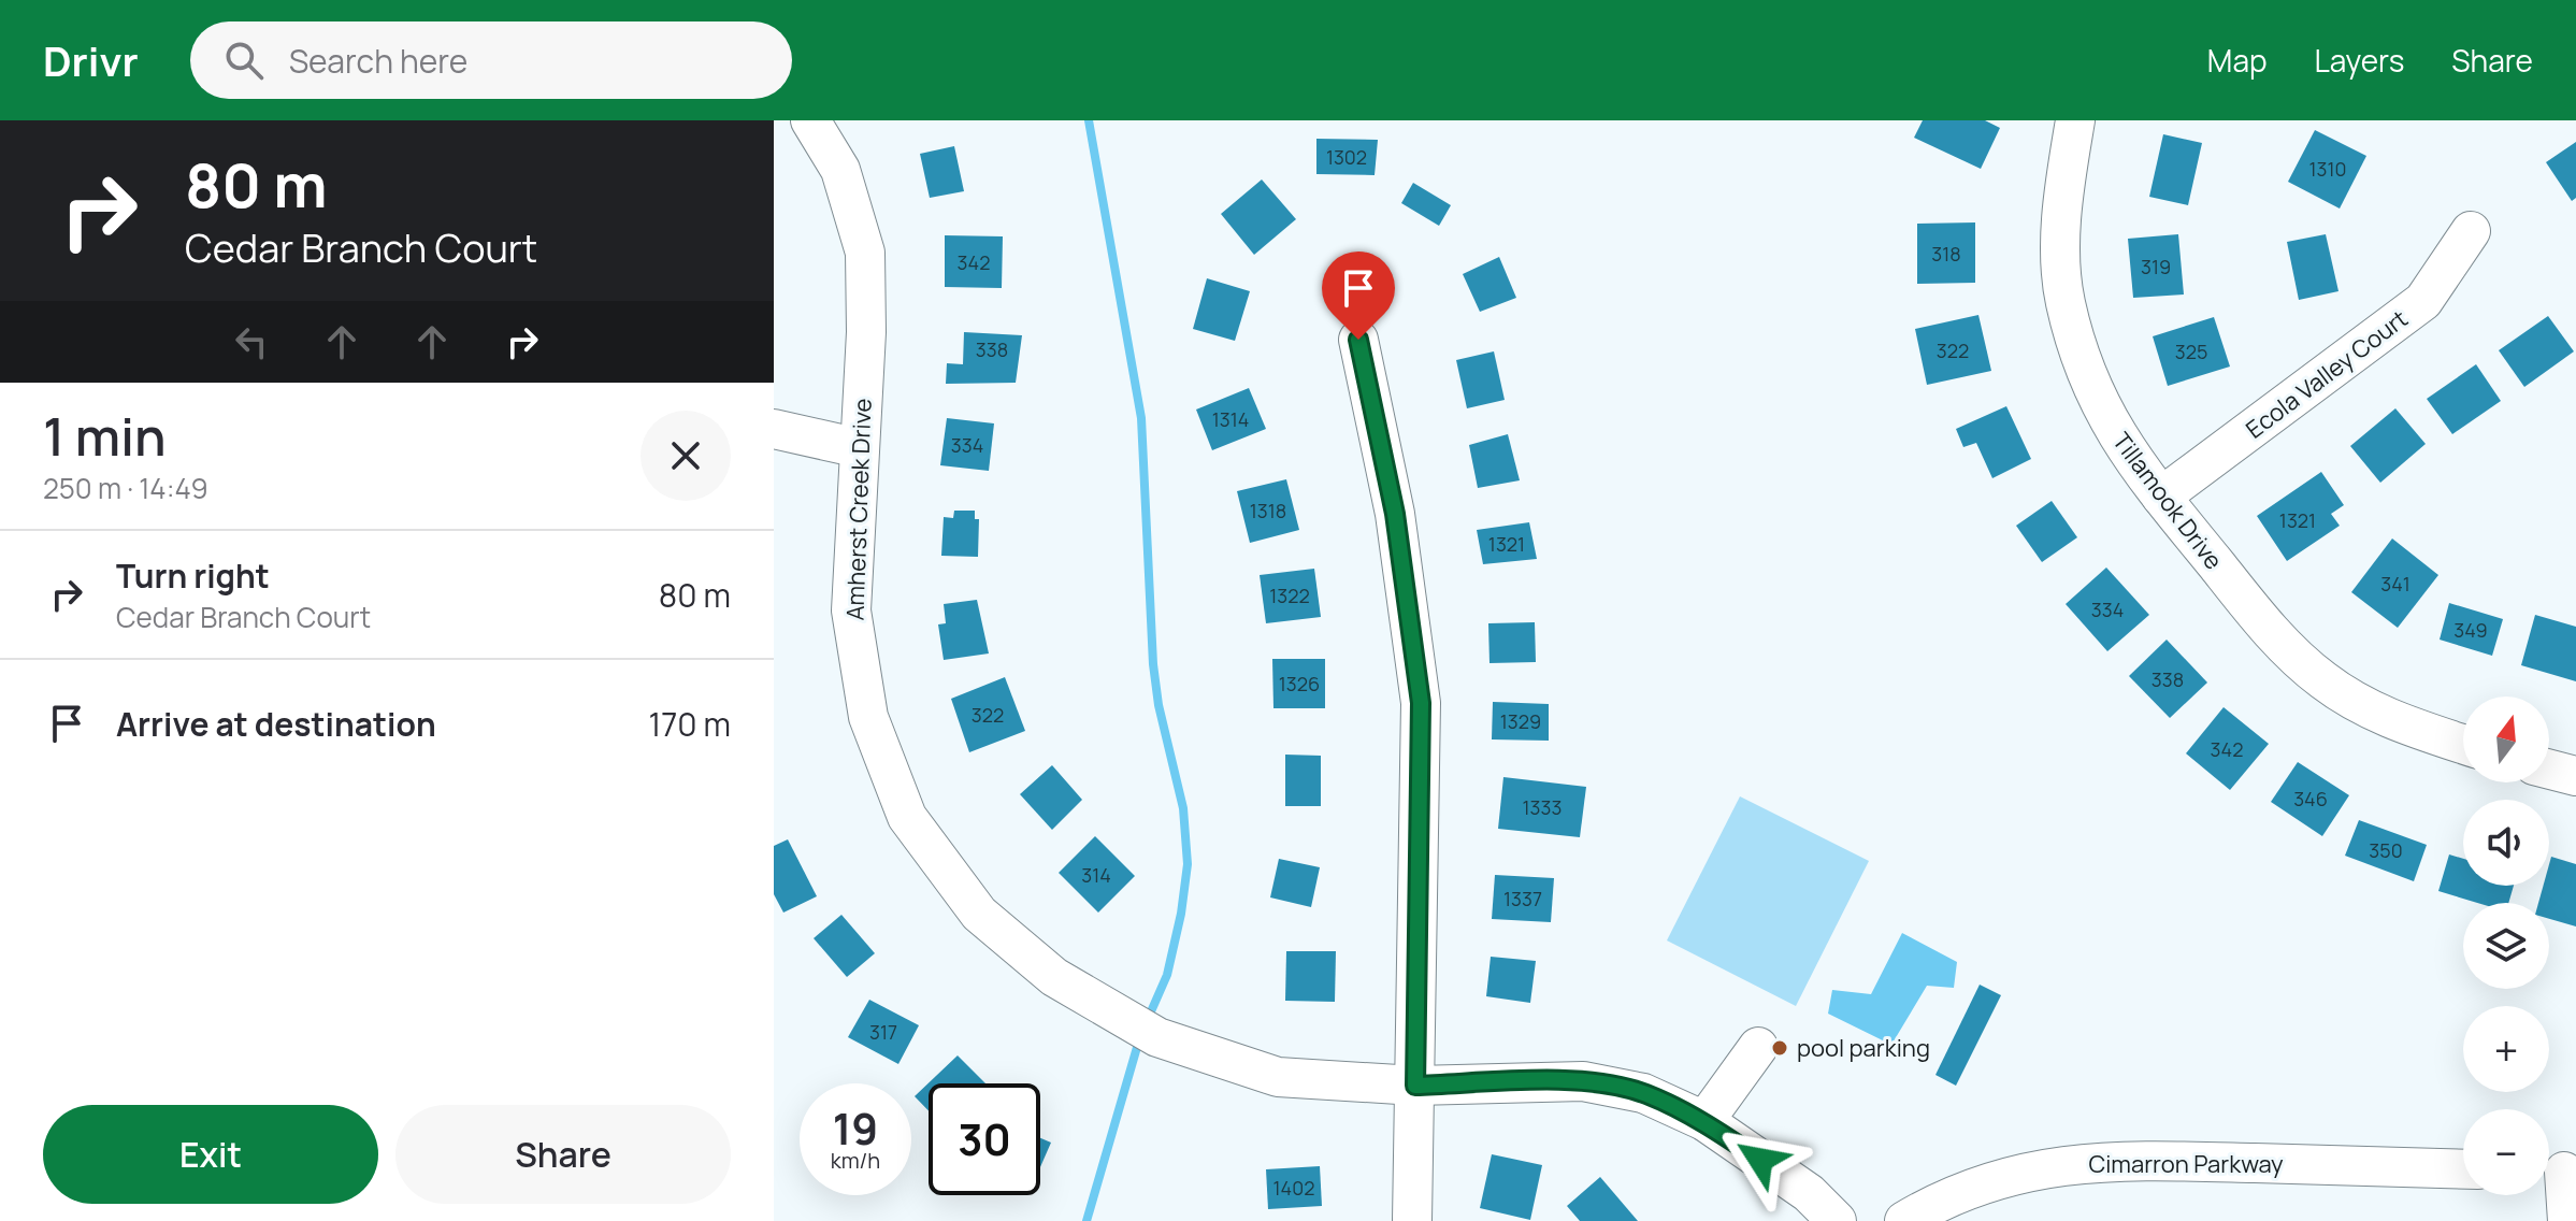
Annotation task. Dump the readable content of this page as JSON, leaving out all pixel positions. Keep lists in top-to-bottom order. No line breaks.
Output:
{"streets":{"street":["Ecola Valley Court","Tillamook Drive","Amherst Creek Drive","Cimarron Parkway"]},"crossings":[["Ecola Valley Court","Tillamook Drive"]],"places":["pool parking"],"house_numbers":["1302","1310","318","342","319","338","322","325","1314","334","1318","1321","1321","341","1322","334","349","338","1326","322","1329","342","346","1333","350","314","1337","317","1402"],"north":"top","page":{"header":"Drivr","search":"Search here","nav":["Map","Layers","Share"],"turn":["80 m","Cedar Branch Court"],"heading":["1 min","250 m · 14:49"],"list":[{"name":"Turn right","note":"Cedar Branch Court","value":"80 m"},{"name":"Arrive at destination","value":"170 m"}],"map_buttons":["+","−"],"speed":"19 km/h","limit":"30","buttons":["Exit","Share"]}}
